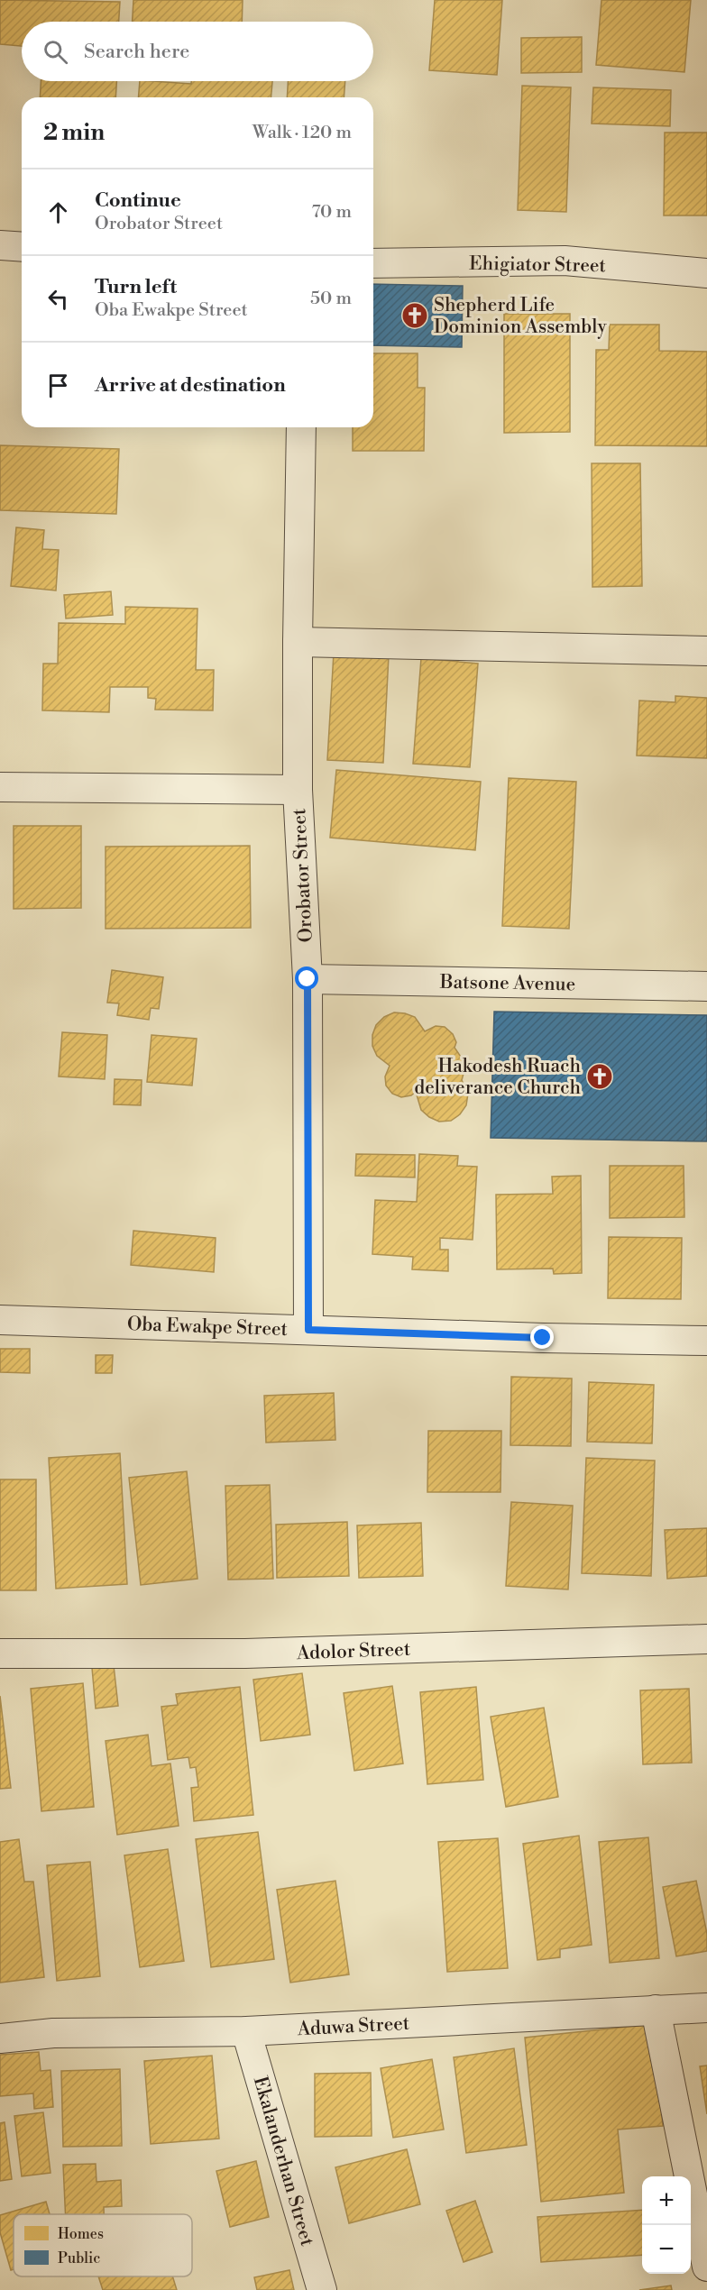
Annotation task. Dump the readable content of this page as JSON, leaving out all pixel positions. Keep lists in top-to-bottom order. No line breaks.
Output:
{"streets":{"street":["Ehigiator Street","Orobator Street","Batsone Avenue","Oba Ewakpe Street","Adolor Street","Aduwa Street","Ekalanderhan Street"]},"crossings":[["Orobator Street","Batsone Avenue"],["Orobator Street","Oba Ewakpe Street"],["Aduwa Street","Ekalanderhan Street"]],"places":{"church":["Shepherd Life Dominion Assembly","Hakodesh Ruach deliverance Church"]},"legend":["Homes","Public"],"page":{"search":"Search here","heading":["2 min","Walk · 120 m"],"list":[["Continue","Orobator Street","70 m"],["Turn left","Oba Ewakpe Street","50 m"],"Arrive at destination"],"map_buttons":["+","−"]}}
